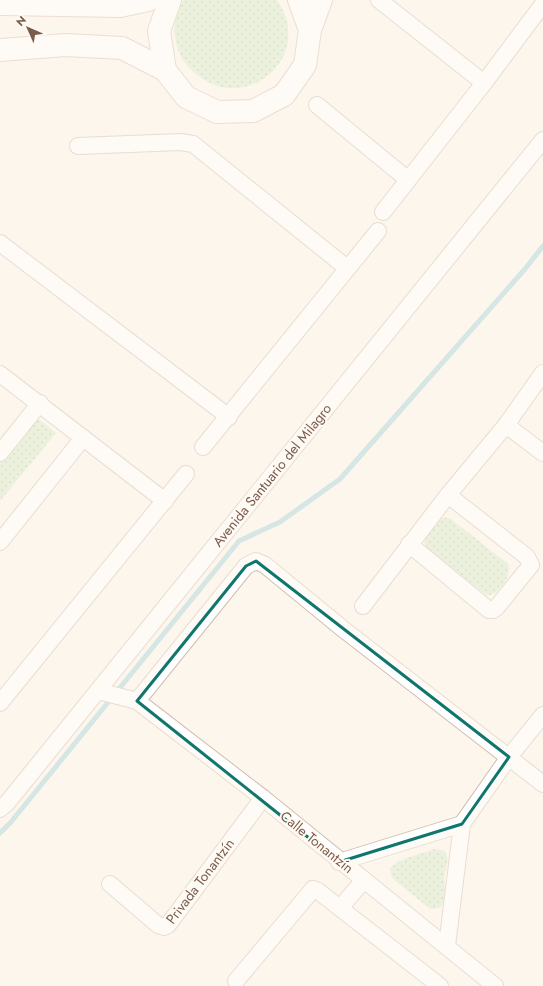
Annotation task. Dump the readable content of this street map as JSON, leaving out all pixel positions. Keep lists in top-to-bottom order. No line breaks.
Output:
{"streets":{"street":["Avenida Santuario del Milagro","Calle Tonantzín","Privada Tonantzín"]},"crossings":[["Avenida Santuario del Milagro","Calle Tonantzín"],["Calle Tonantzín","Privada Tonantzín"]],"north":"top left"}
